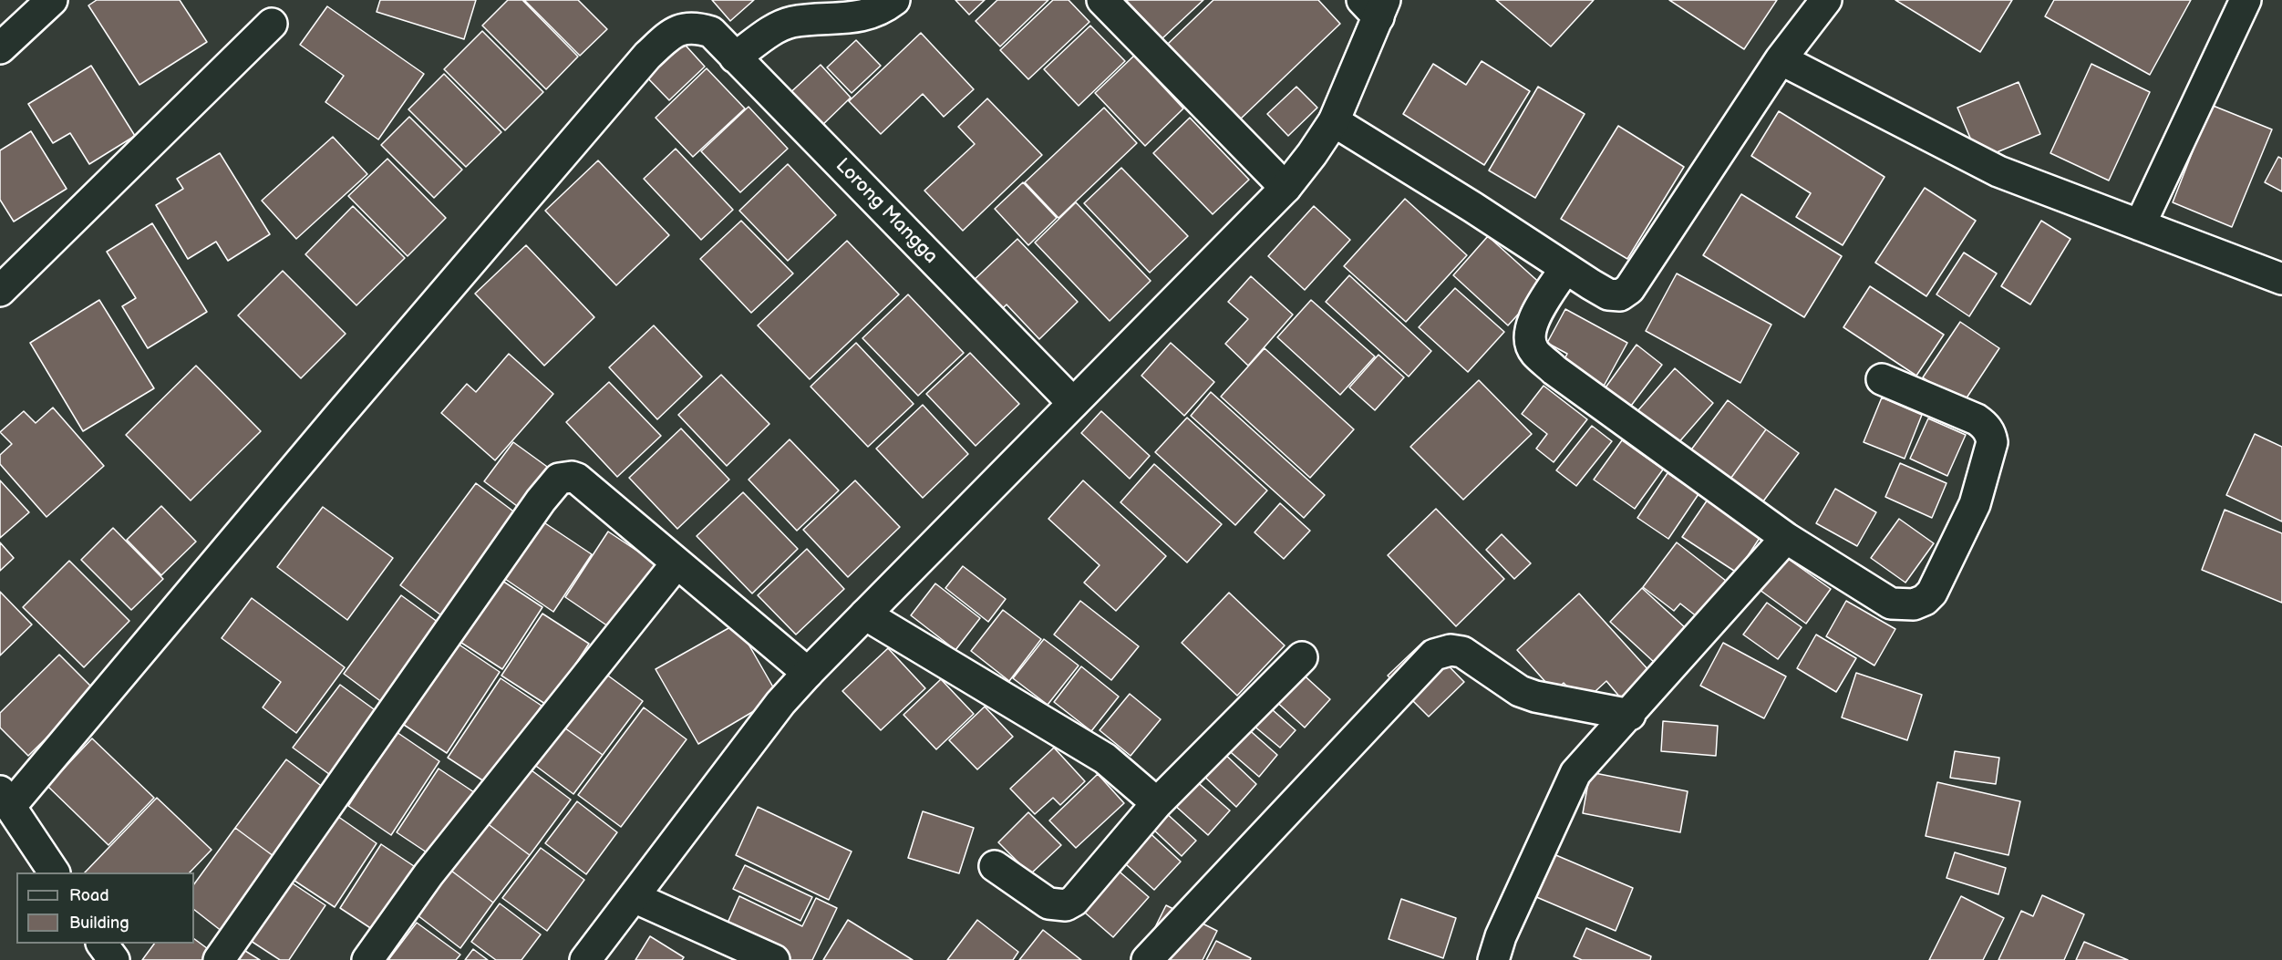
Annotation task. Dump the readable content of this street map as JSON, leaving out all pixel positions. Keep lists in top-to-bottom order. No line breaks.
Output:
{"streets":{"street":["Lorong Mangga"]},"legend":["Road","Building"]}
